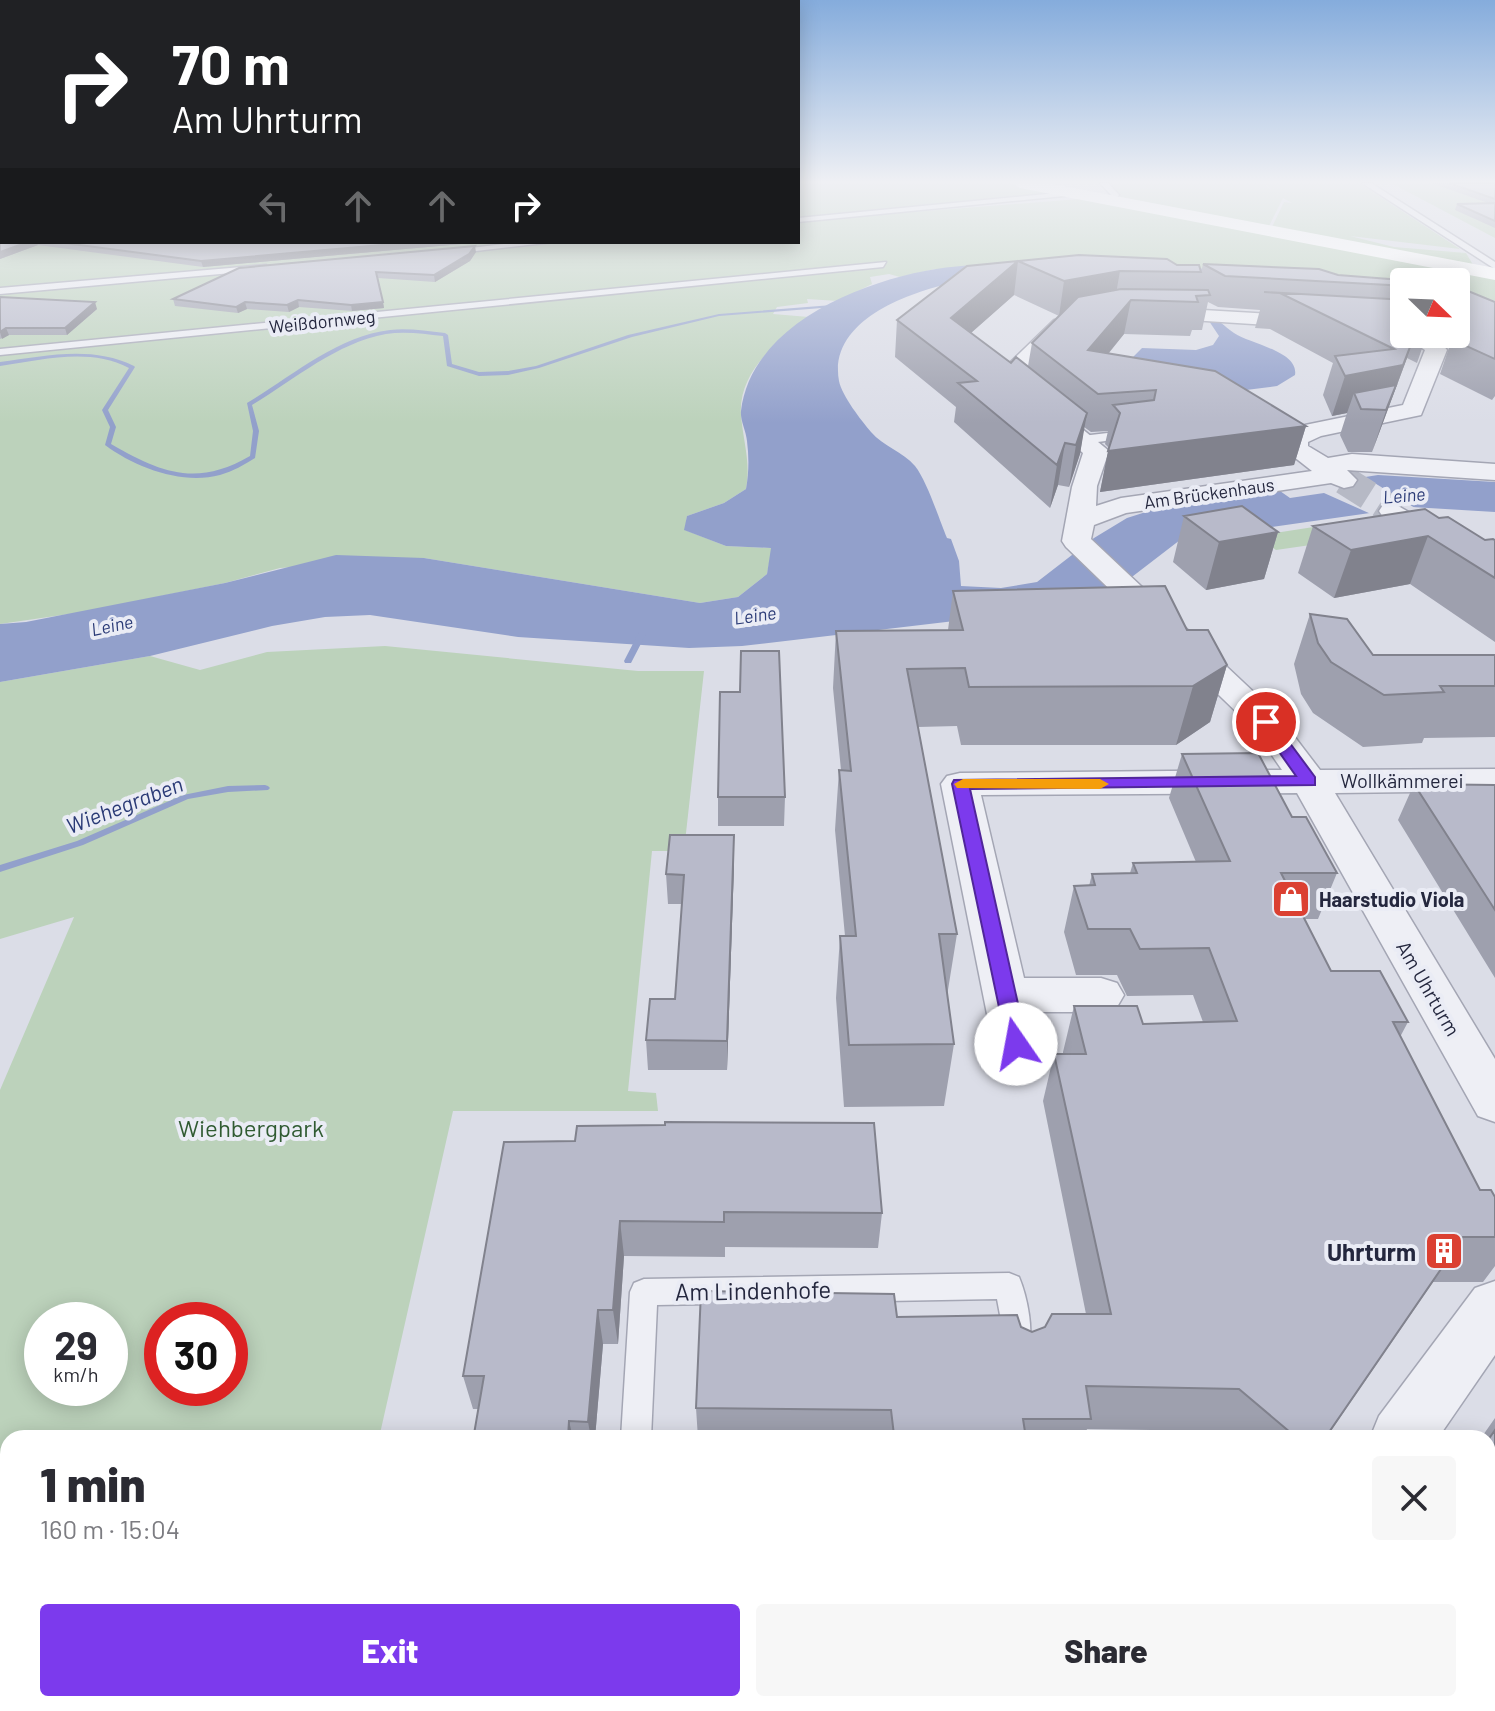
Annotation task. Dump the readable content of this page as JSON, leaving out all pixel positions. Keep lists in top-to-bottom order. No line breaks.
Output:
{"streets":{"street":["Am Brückenhaus","Wollkämmerei","Am Uhrturm"],"lane":["Weißdornweg","Am Lindenhofe"]},"crossings":[["Am Brückenhaus","Am Uhrturm"],["Wollkämmerei","Am Uhrturm"]],"water":["Leine","Wiehegraben"],"parks":["Wiehbergpark"],"places":{"shop":["Haarstudio Viola"],"building":["Uhrturm"]},"north":"bottom right","page":{"turn":["70 m","Am Uhrturm"],"speed":"29 km/h","limit":"30","heading":["1 min","160 m · 15:04"],"buttons":["Exit","Share"]}}
